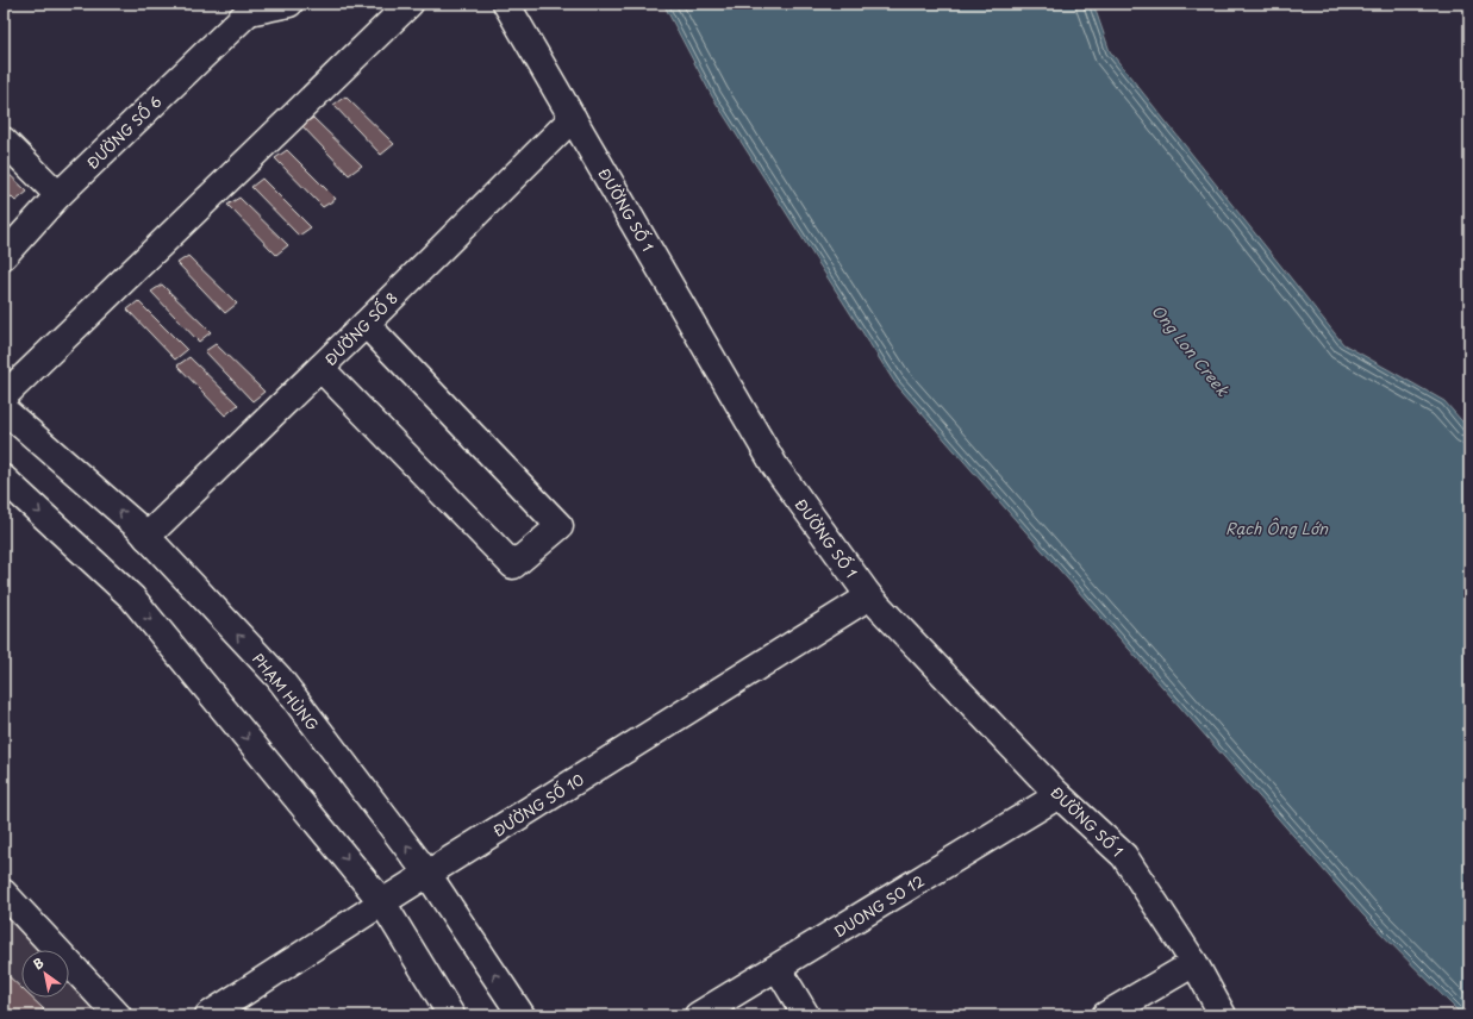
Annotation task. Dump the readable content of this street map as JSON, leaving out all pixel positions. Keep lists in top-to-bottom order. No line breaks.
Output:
{"streets":{"street":["ĐƯỜNG SỐ 6","ĐƯỜNG SỐ 1","ĐƯỜNG SỐ 8","PHẠM HÙNG","ĐƯỜNG SỐ 10","DUONG SO 12"]},"crossings":[["ĐƯỜNG SỐ 1","ĐƯỜNG SỐ 8"],["ĐƯỜNG SỐ 1","ĐƯỜNG SỐ 10"],["ĐƯỜNG SỐ 1","DUONG SO 12"],["ĐƯỜNG SỐ 8","PHẠM HÙNG"],["PHẠM HÙNG","ĐƯỜNG SỐ 10"]],"water":["Ong Lon Creek","Rạch Ông Lớn"],"north":"top left"}
